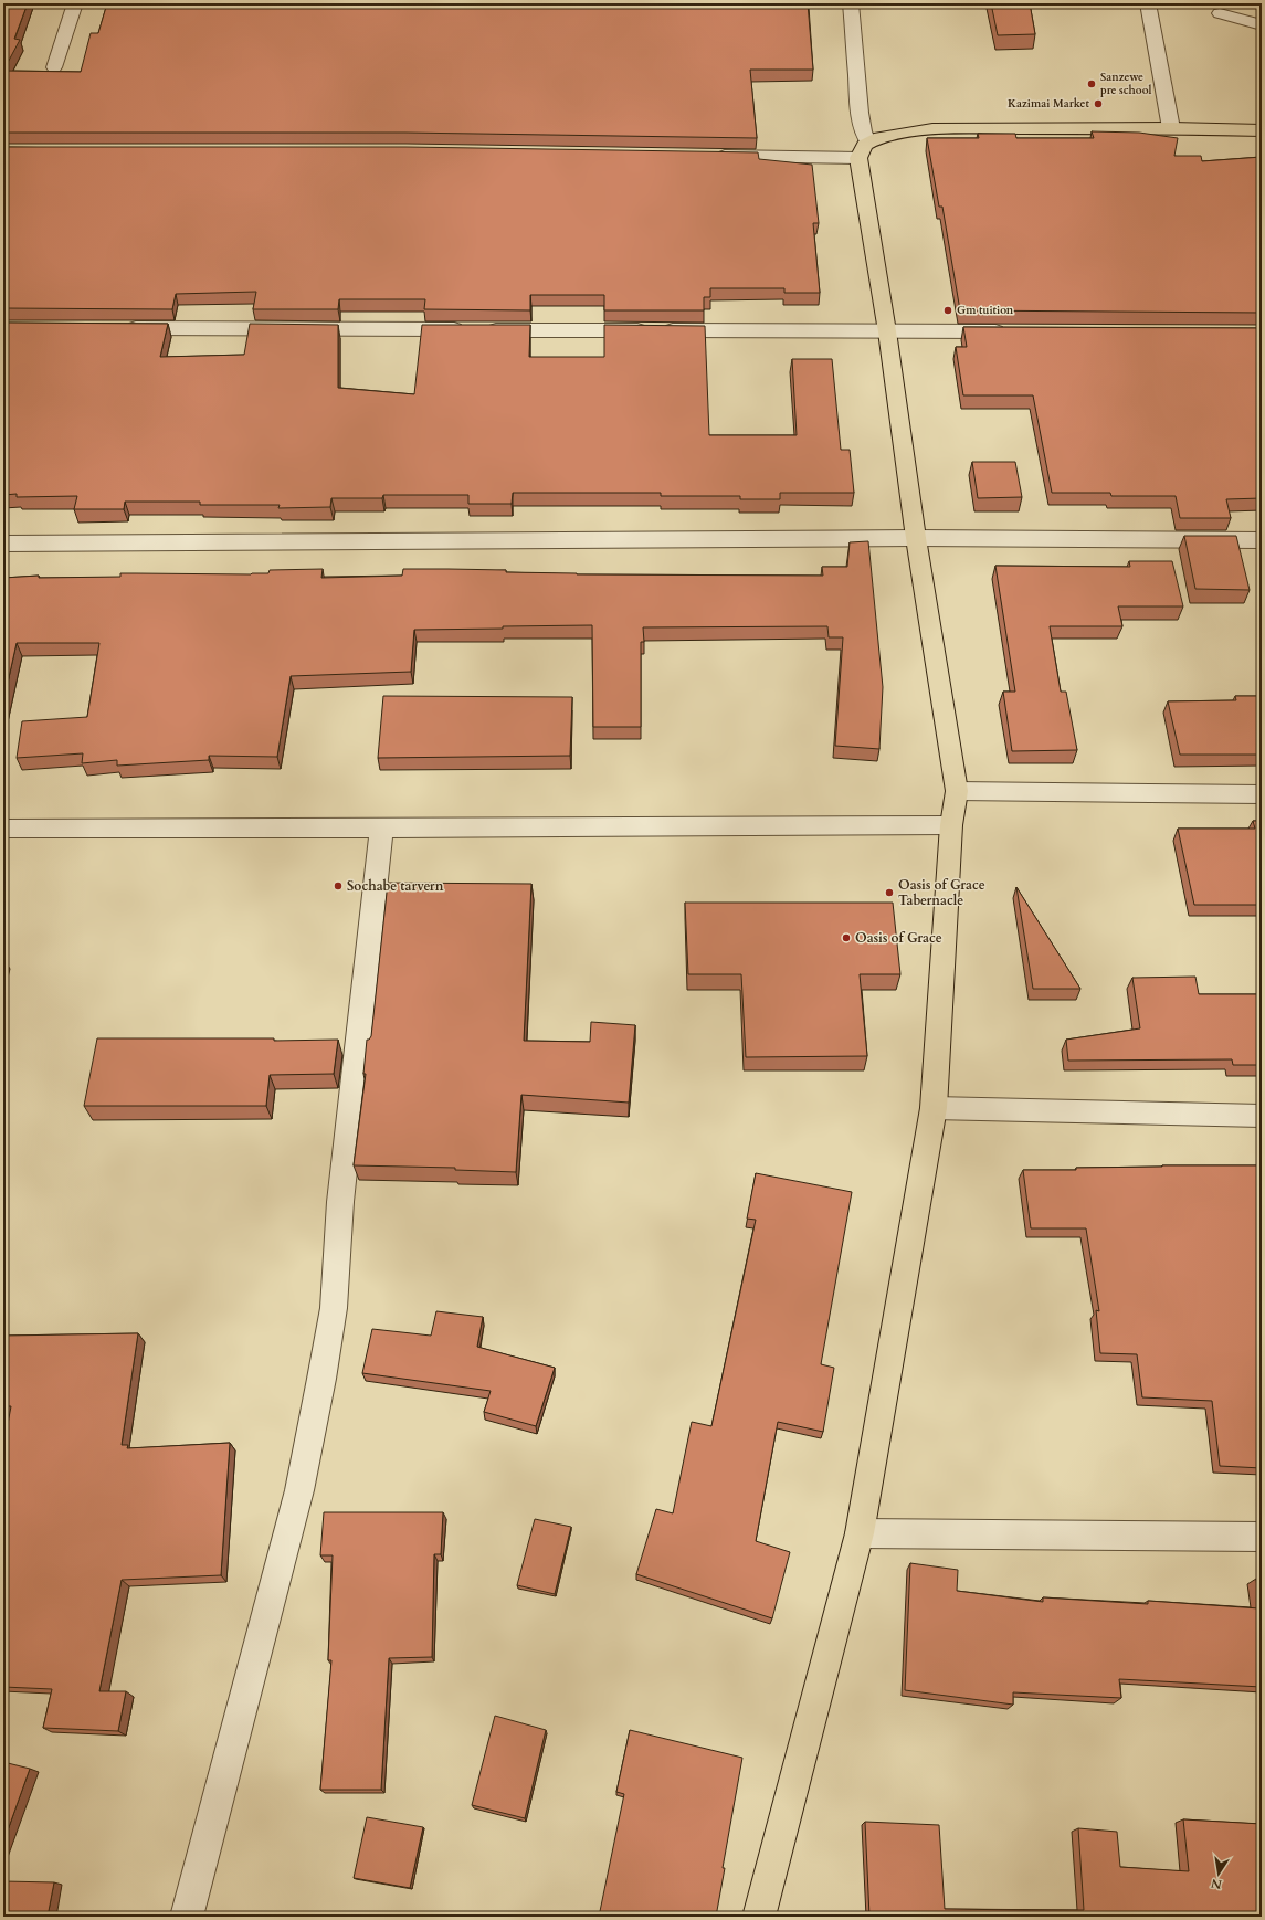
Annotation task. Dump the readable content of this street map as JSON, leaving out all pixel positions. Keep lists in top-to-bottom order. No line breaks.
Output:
{"places":["Sanzewe pre school","Kazimai Market","Gm tuition","Sochabe tarvern","Oasis of Grace Tabernacle","Oasis of Grace"],"north":"bottom"}
